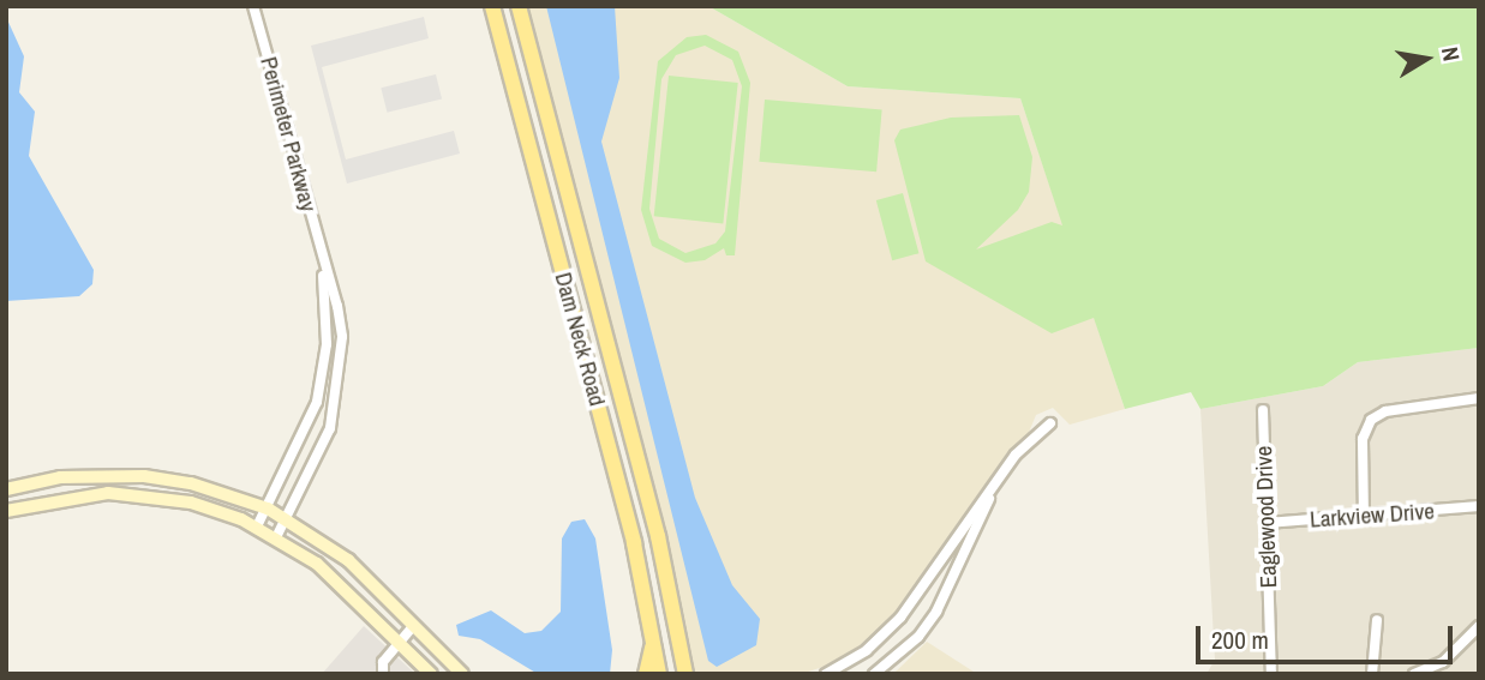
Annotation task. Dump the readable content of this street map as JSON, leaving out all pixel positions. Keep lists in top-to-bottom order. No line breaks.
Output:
{"streets":{"main road":["Dam Neck Road"],"street":["Perimeter Parkway","Larkview Drive","Eaglewood Drive"]},"crossings":[["Larkview Drive","Eaglewood Drive"]],"scale_bar":"200 m","north":"right"}
